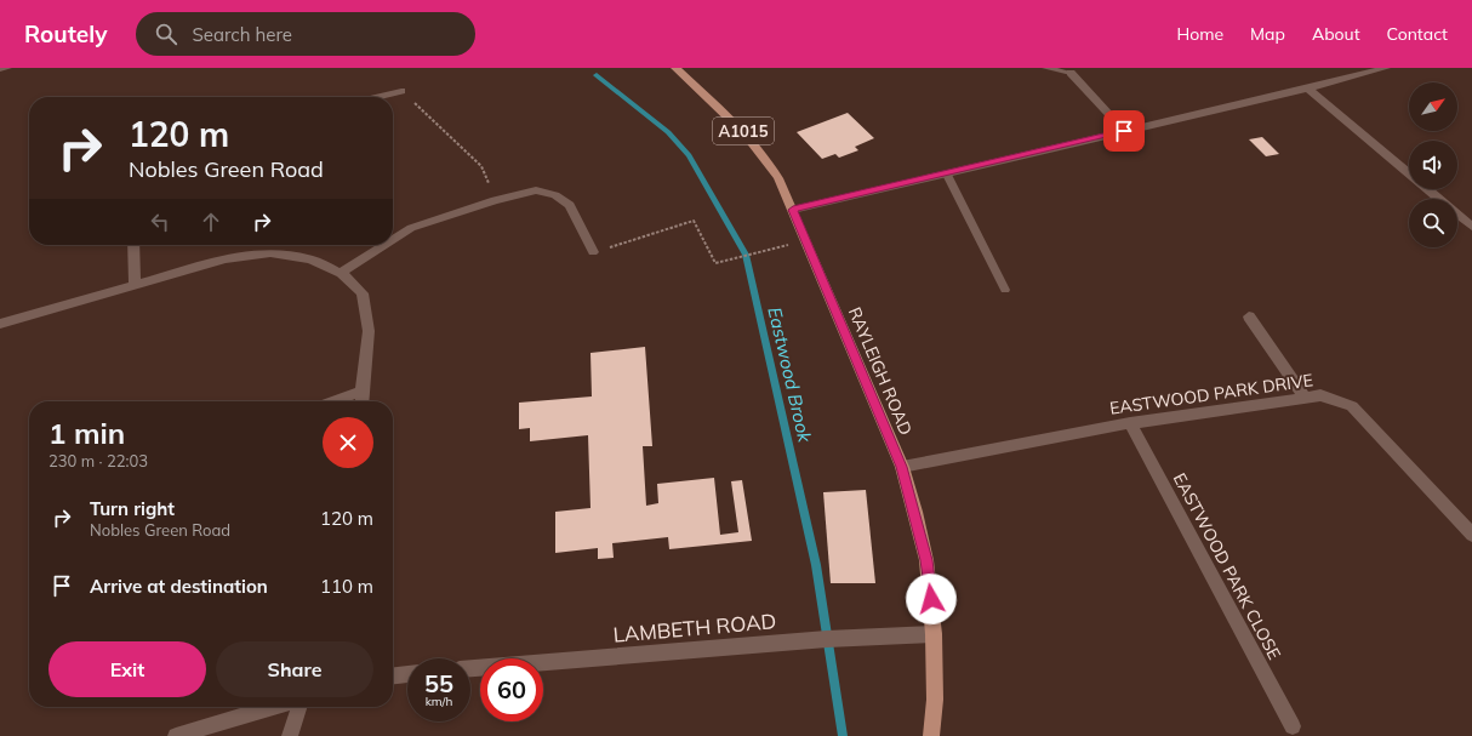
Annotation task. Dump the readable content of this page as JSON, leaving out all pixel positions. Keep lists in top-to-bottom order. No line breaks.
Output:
{"streets":{"main road":["A1015","RAYLEIGH ROAD"],"street":["EASTWOOD PARK DRIVE","EASTWOOD PARK CLOSE","LAMBETH ROAD"]},"crossings":[["RAYLEIGH ROAD","EASTWOOD PARK DRIVE"],["RAYLEIGH ROAD","LAMBETH ROAD"],["EASTWOOD PARK DRIVE","EASTWOOD PARK CLOSE"]],"water":["Eastwood Brook"],"north":"top right","page":{"header":"Routely","search":"Search here","nav":["Home","Map","About","Contact"],"turn":["120 m","Nobles Green Road"],"heading":["1 min","230 m · 22:03"],"list":[{"name":"Turn right","note":"Nobles Green Road","value":"120 m"},{"name":"Arrive at destination","value":"110 m"}],"buttons":["Exit","Share"],"speed":"55 km/h","limit":"60"}}
